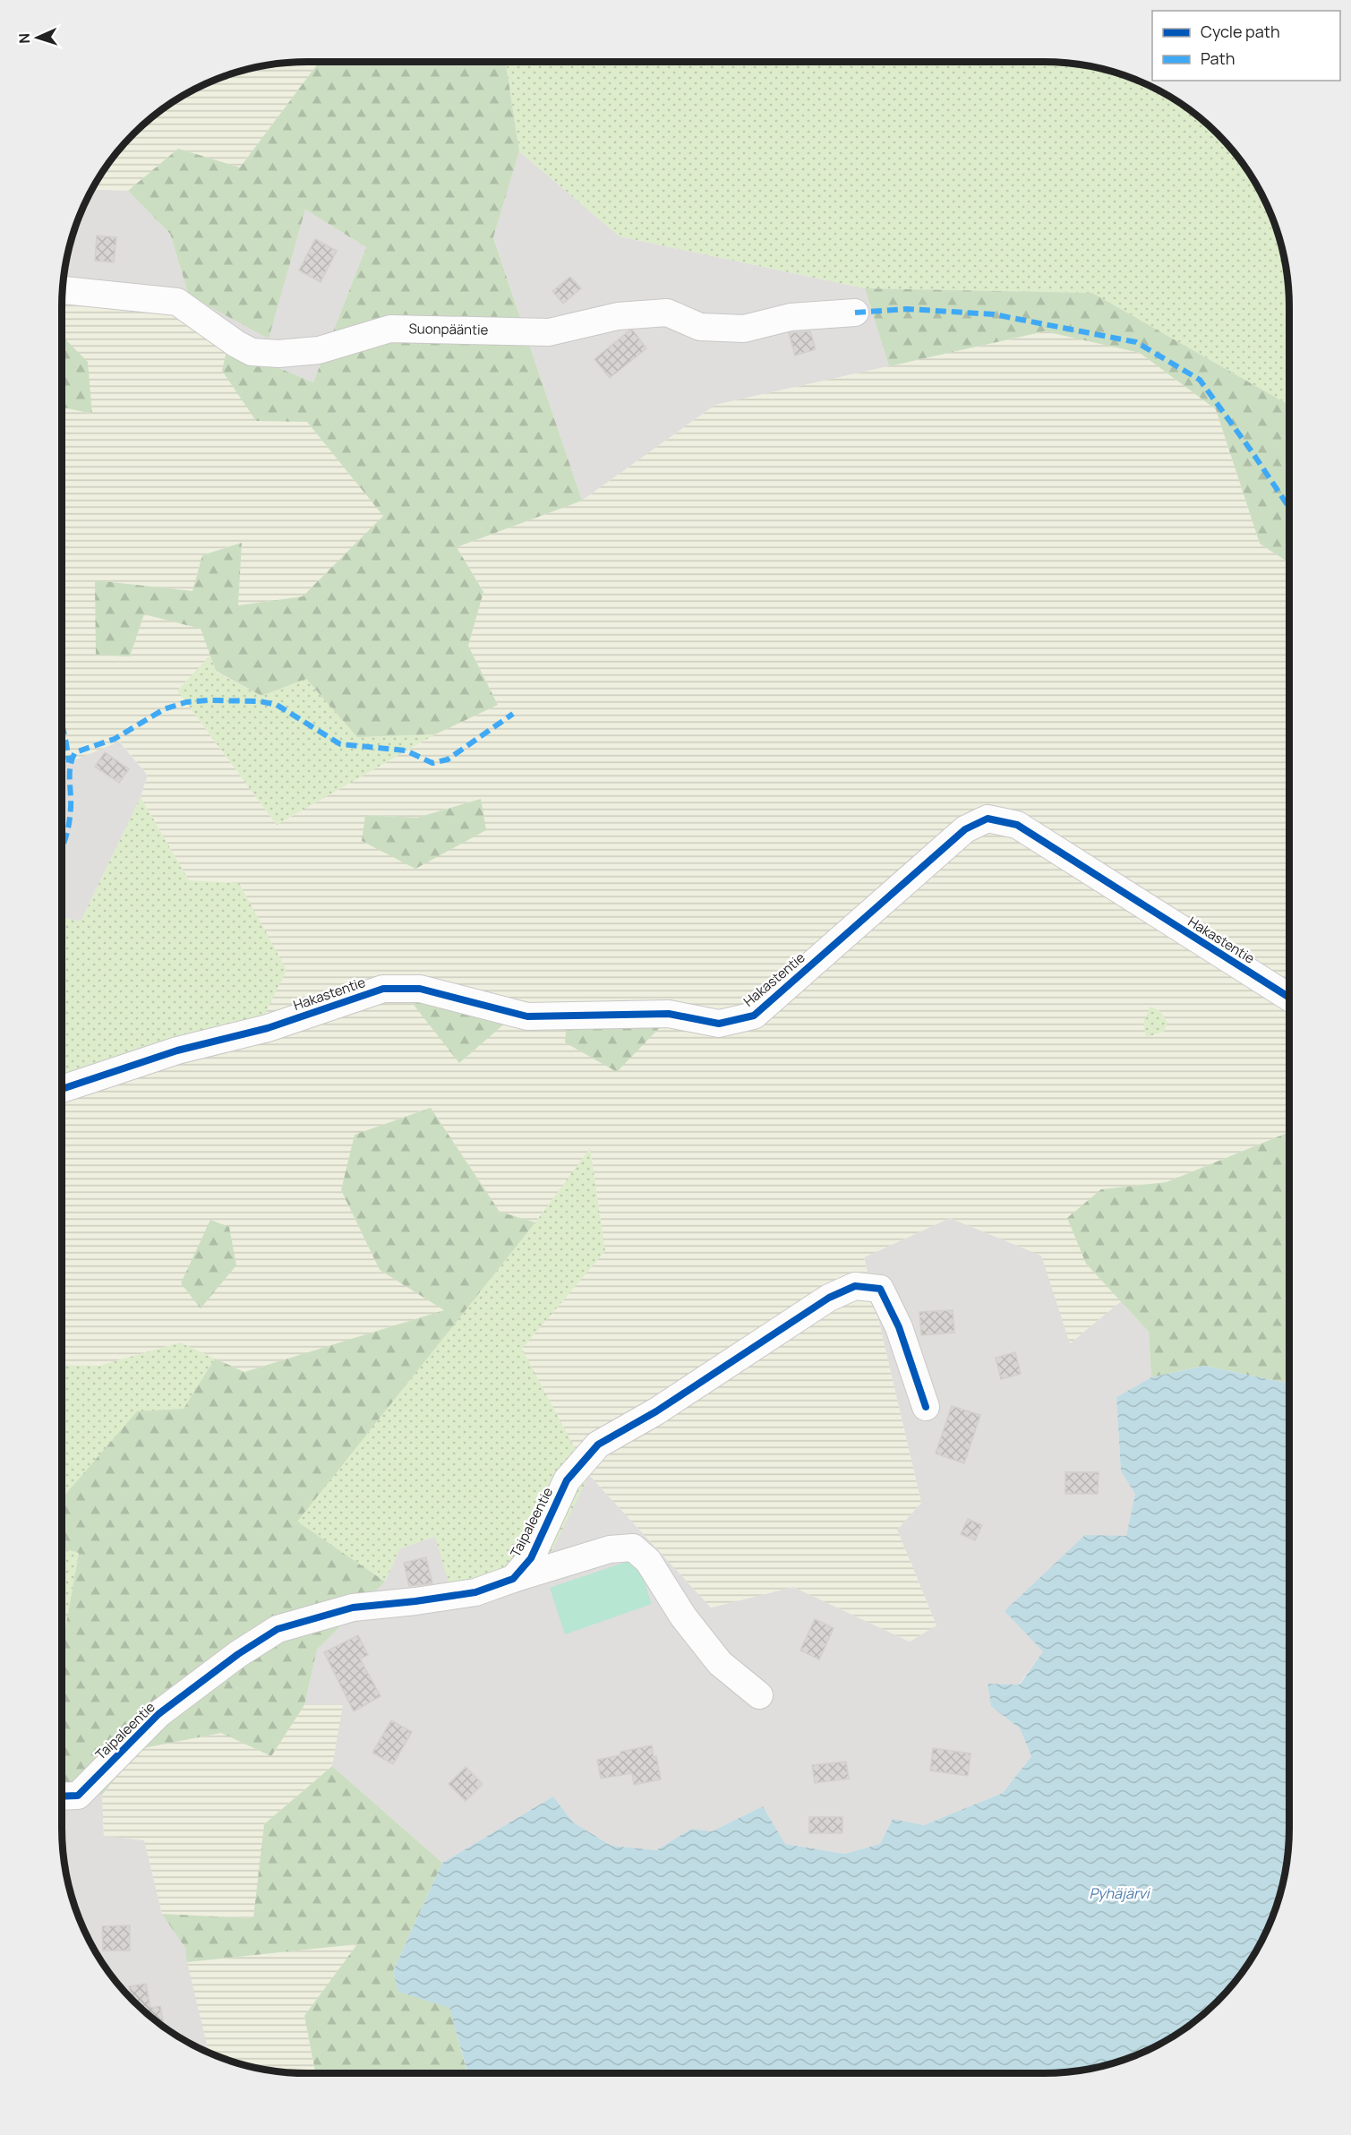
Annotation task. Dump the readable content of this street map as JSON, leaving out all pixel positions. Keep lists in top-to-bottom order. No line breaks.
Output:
{"streets":{"street":["Suonpääntie","Hakastentie","Taipaleentie"]},"water":["Pyhäjärvi"],"legend":["Cycle path","Path"],"north":"left"}
